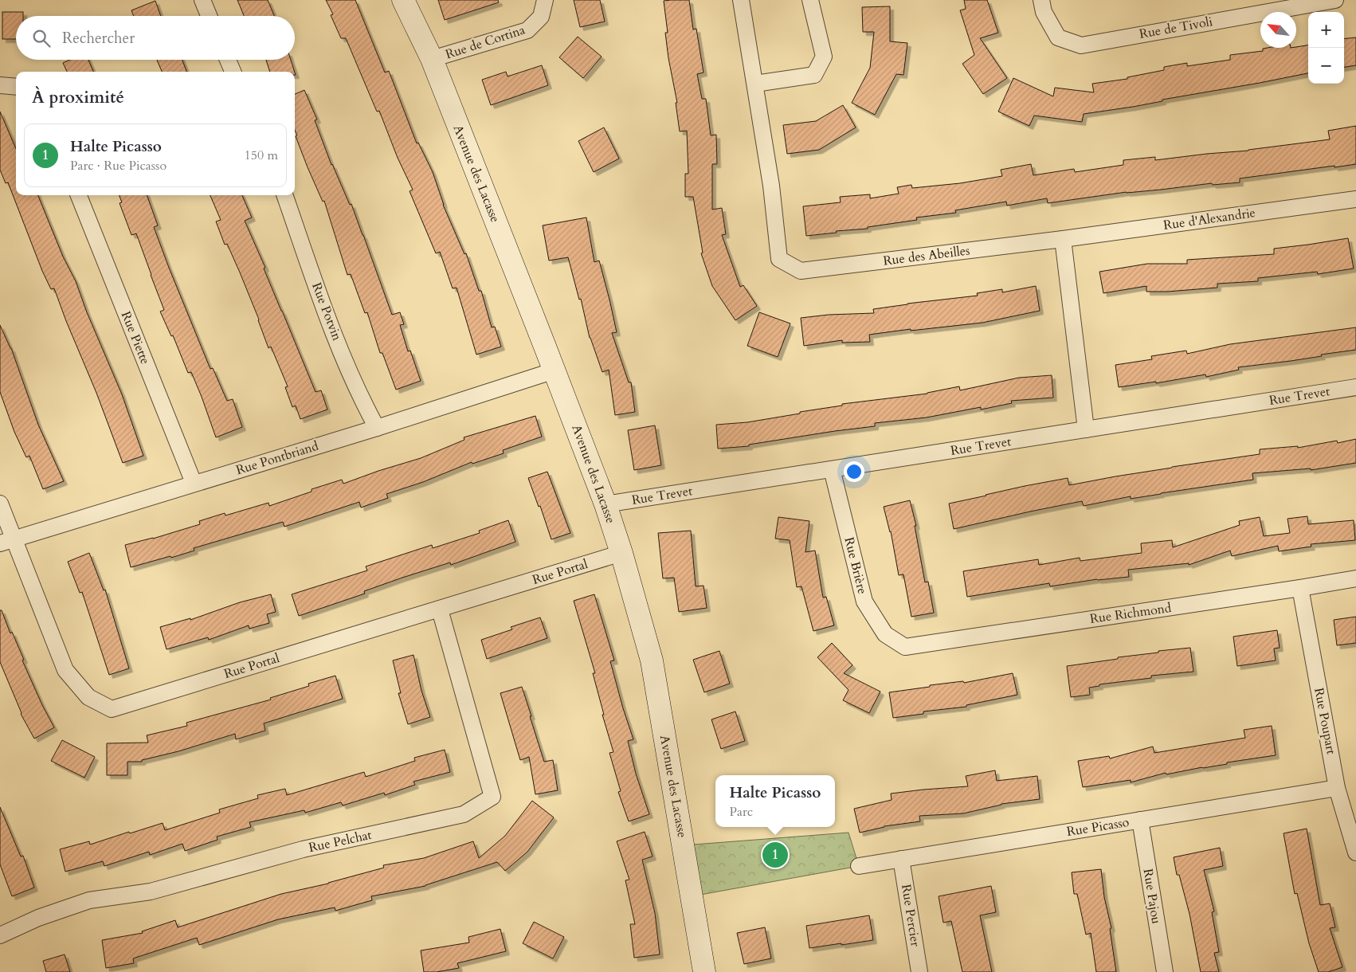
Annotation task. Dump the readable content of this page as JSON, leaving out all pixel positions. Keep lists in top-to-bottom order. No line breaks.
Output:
{"streets":{"street":["Rue de Tivoli","Rue de Cortina","Avenue des Lacasse","Rue d'Alexandrie","Rue des Abeilles","Rue Potvin","Rue Piette","Rue Trevet","Rue Pontbriand","Rue Brière","Rue Portal","Rue Richmond","Rue Poupart","Rue Picasso","Rue Pelchat","Rue Pajou","Rue Percier"]},"crossings":[["Rue de Cortina","Avenue des Lacasse"],["Avenue des Lacasse","Rue Trevet"],["Avenue des Lacasse","Rue Pontbriand"],["Avenue des Lacasse","Rue Portal"],["Rue d'Alexandrie","Rue des Abeilles"],["Rue Potvin","Rue Pontbriand"],["Rue Piette","Rue Pontbriand"],["Rue Trevet","Rue Brière"],["Rue Pontbriand","Rue Portal"],["Rue Brière","Rue Richmond"],["Rue Portal","Rue Pelchat"],["Rue Richmond","Rue Poupart"],["Rue Poupart","Rue Picasso"],["Rue Picasso","Rue Pajou"],["Rue Picasso","Rue Percier"]],"north":"top left","page":{"map_buttons":["+","−"],"search":"Rechercher","heading":"À proximité","list":[{"mark":"1","name":"Halte Picasso","note":"Parc · Rue Picasso","value":"150 m"}],"popup":["Halte Picasso","Parc"],"pins":"1"}}
